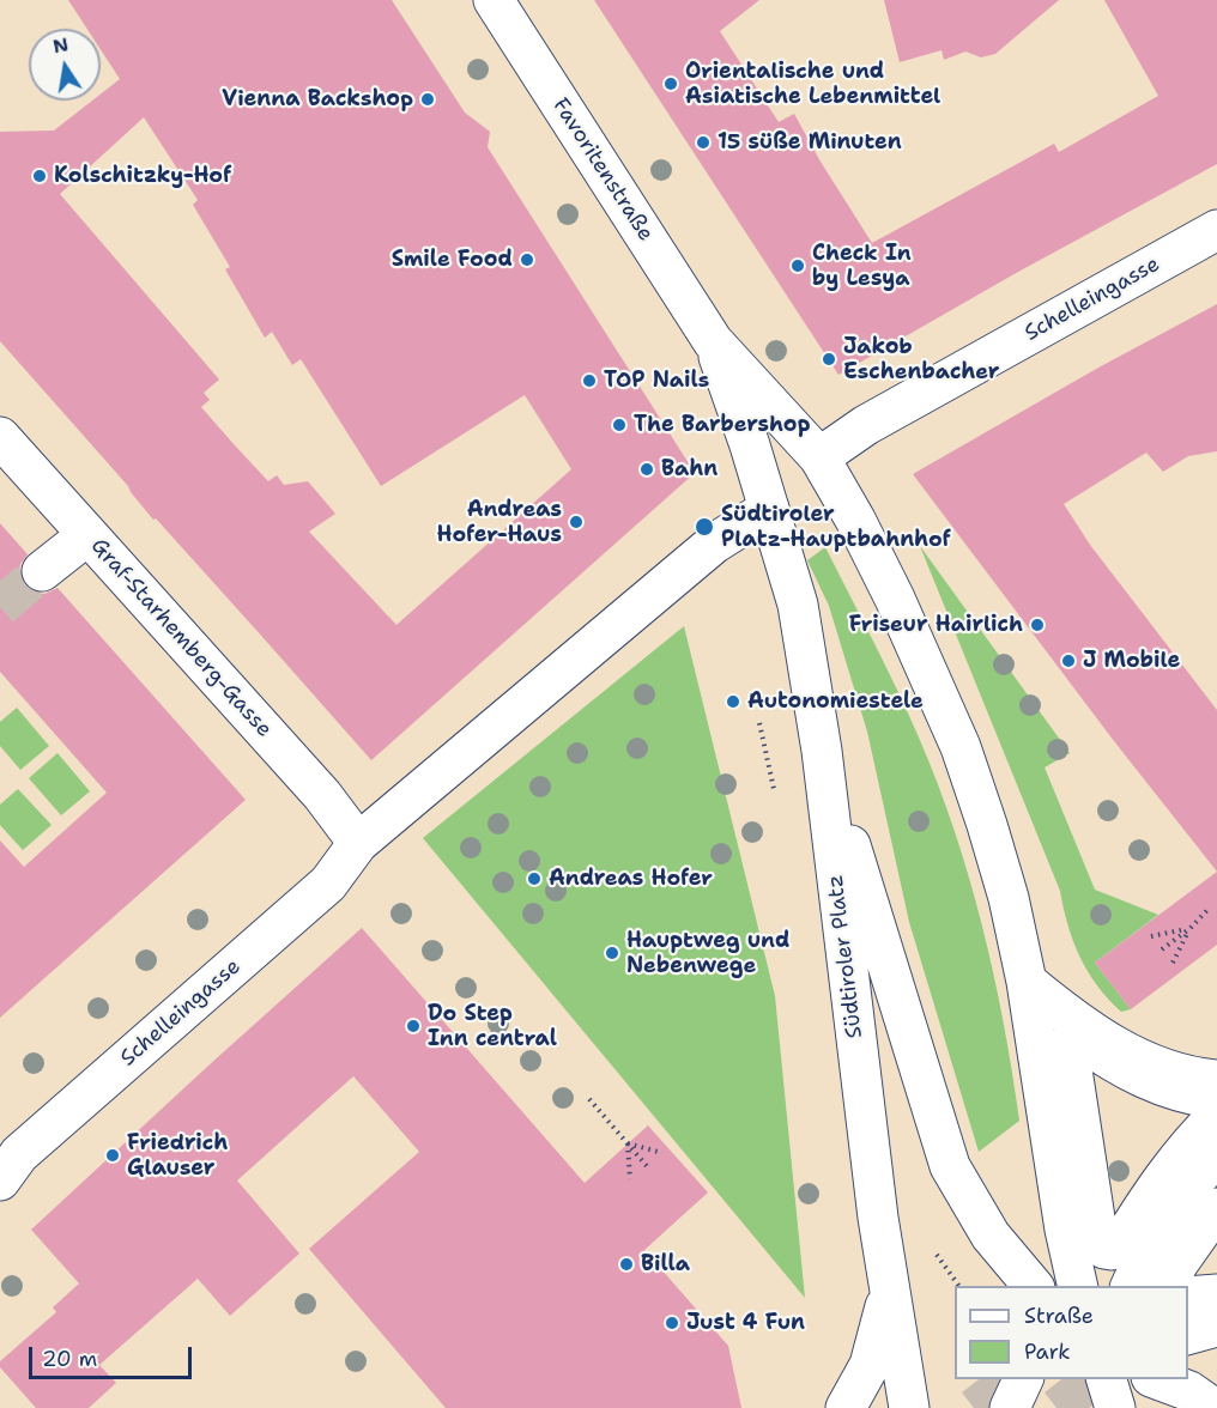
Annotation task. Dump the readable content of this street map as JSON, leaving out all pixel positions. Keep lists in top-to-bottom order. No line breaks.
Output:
{"streets":{"main road":["Favoritenstraße","Schelleingasse","Graf-Starhemberg-Gasse","Südtiroler Platz"]},"crossings":[["Favoritenstraße","Schelleingasse"],["Favoritenstraße","Südtiroler Platz"],["Schelleingasse","Graf-Starhemberg-Gasse"]],"places":["Orientalische und Asiatische Lebenmittel","Vienna Backshop","15 süße Minuten","Kolschitzky-Hof","Smile Food","Check In by Lesya","Jakob Eschenbacher","TOP Nails","The Barbershop","Bahn","Andreas Hofer-Haus","Südtiroler Platz-Hauptbahnhof","Friseur Hairlich","J Mobile","Autonomiestele","Andreas Hofer","Hauptweg und Nebenwege","Do Step Inn central","Friedrich Glauser","Billa","Just 4 Fun"],"legend":["Straße","Park"],"scale_bar":"20 m","north":"top"}
